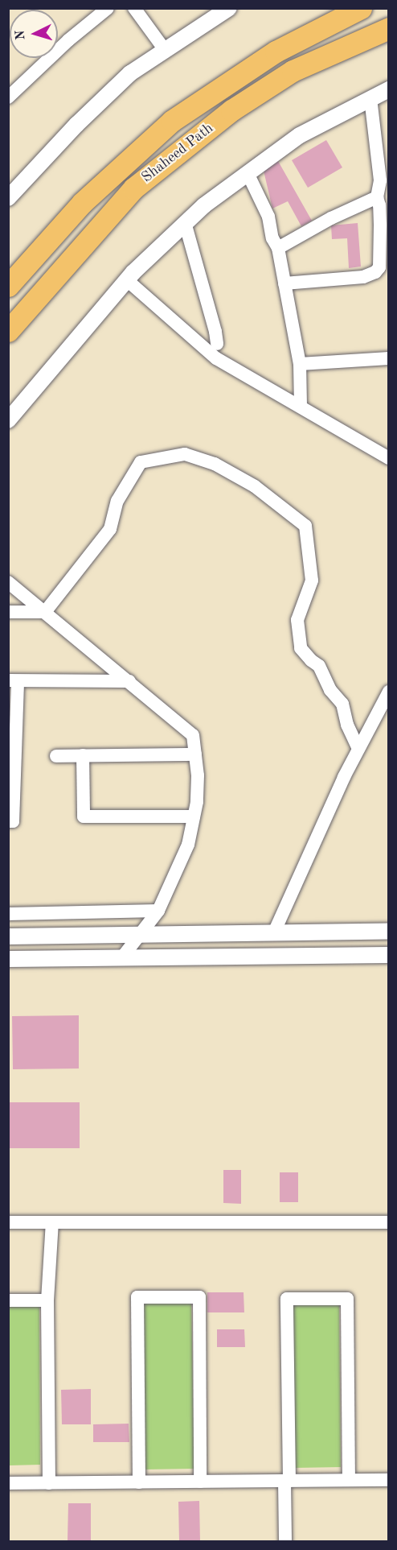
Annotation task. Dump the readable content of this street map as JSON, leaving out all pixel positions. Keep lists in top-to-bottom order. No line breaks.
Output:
{"streets":{"highway":["Shaheed Path"]},"north":"left"}
